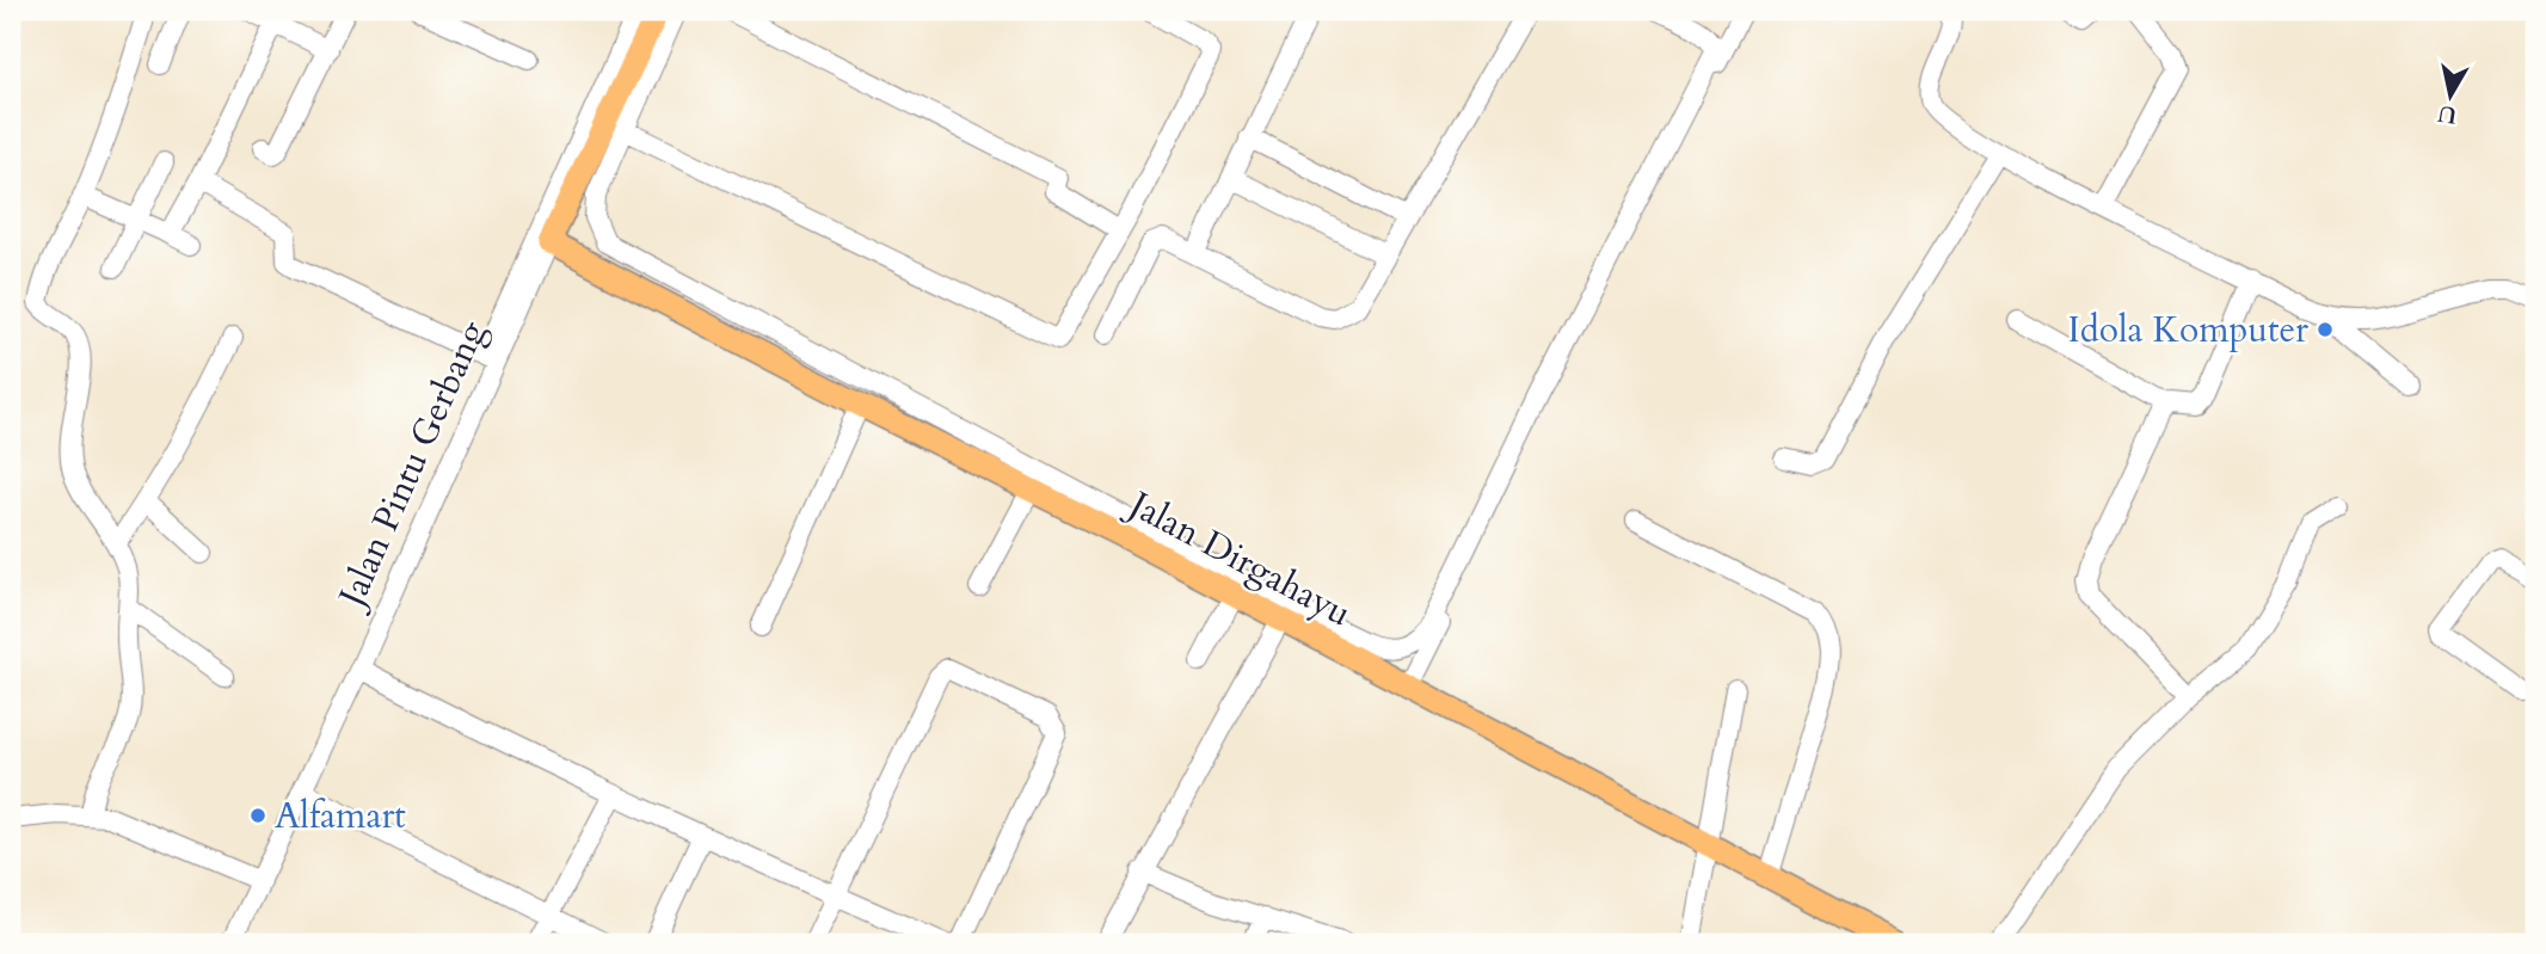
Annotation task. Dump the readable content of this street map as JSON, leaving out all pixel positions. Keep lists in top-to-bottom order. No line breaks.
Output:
{"streets":{"main road":["Jalan Pintu Gerbang","Jalan Dirgahayu"]},"crossings":[["Jalan Pintu Gerbang","Jalan Dirgahayu"]],"places":["Idola Komputer","Alfamart"],"north":"bottom"}
